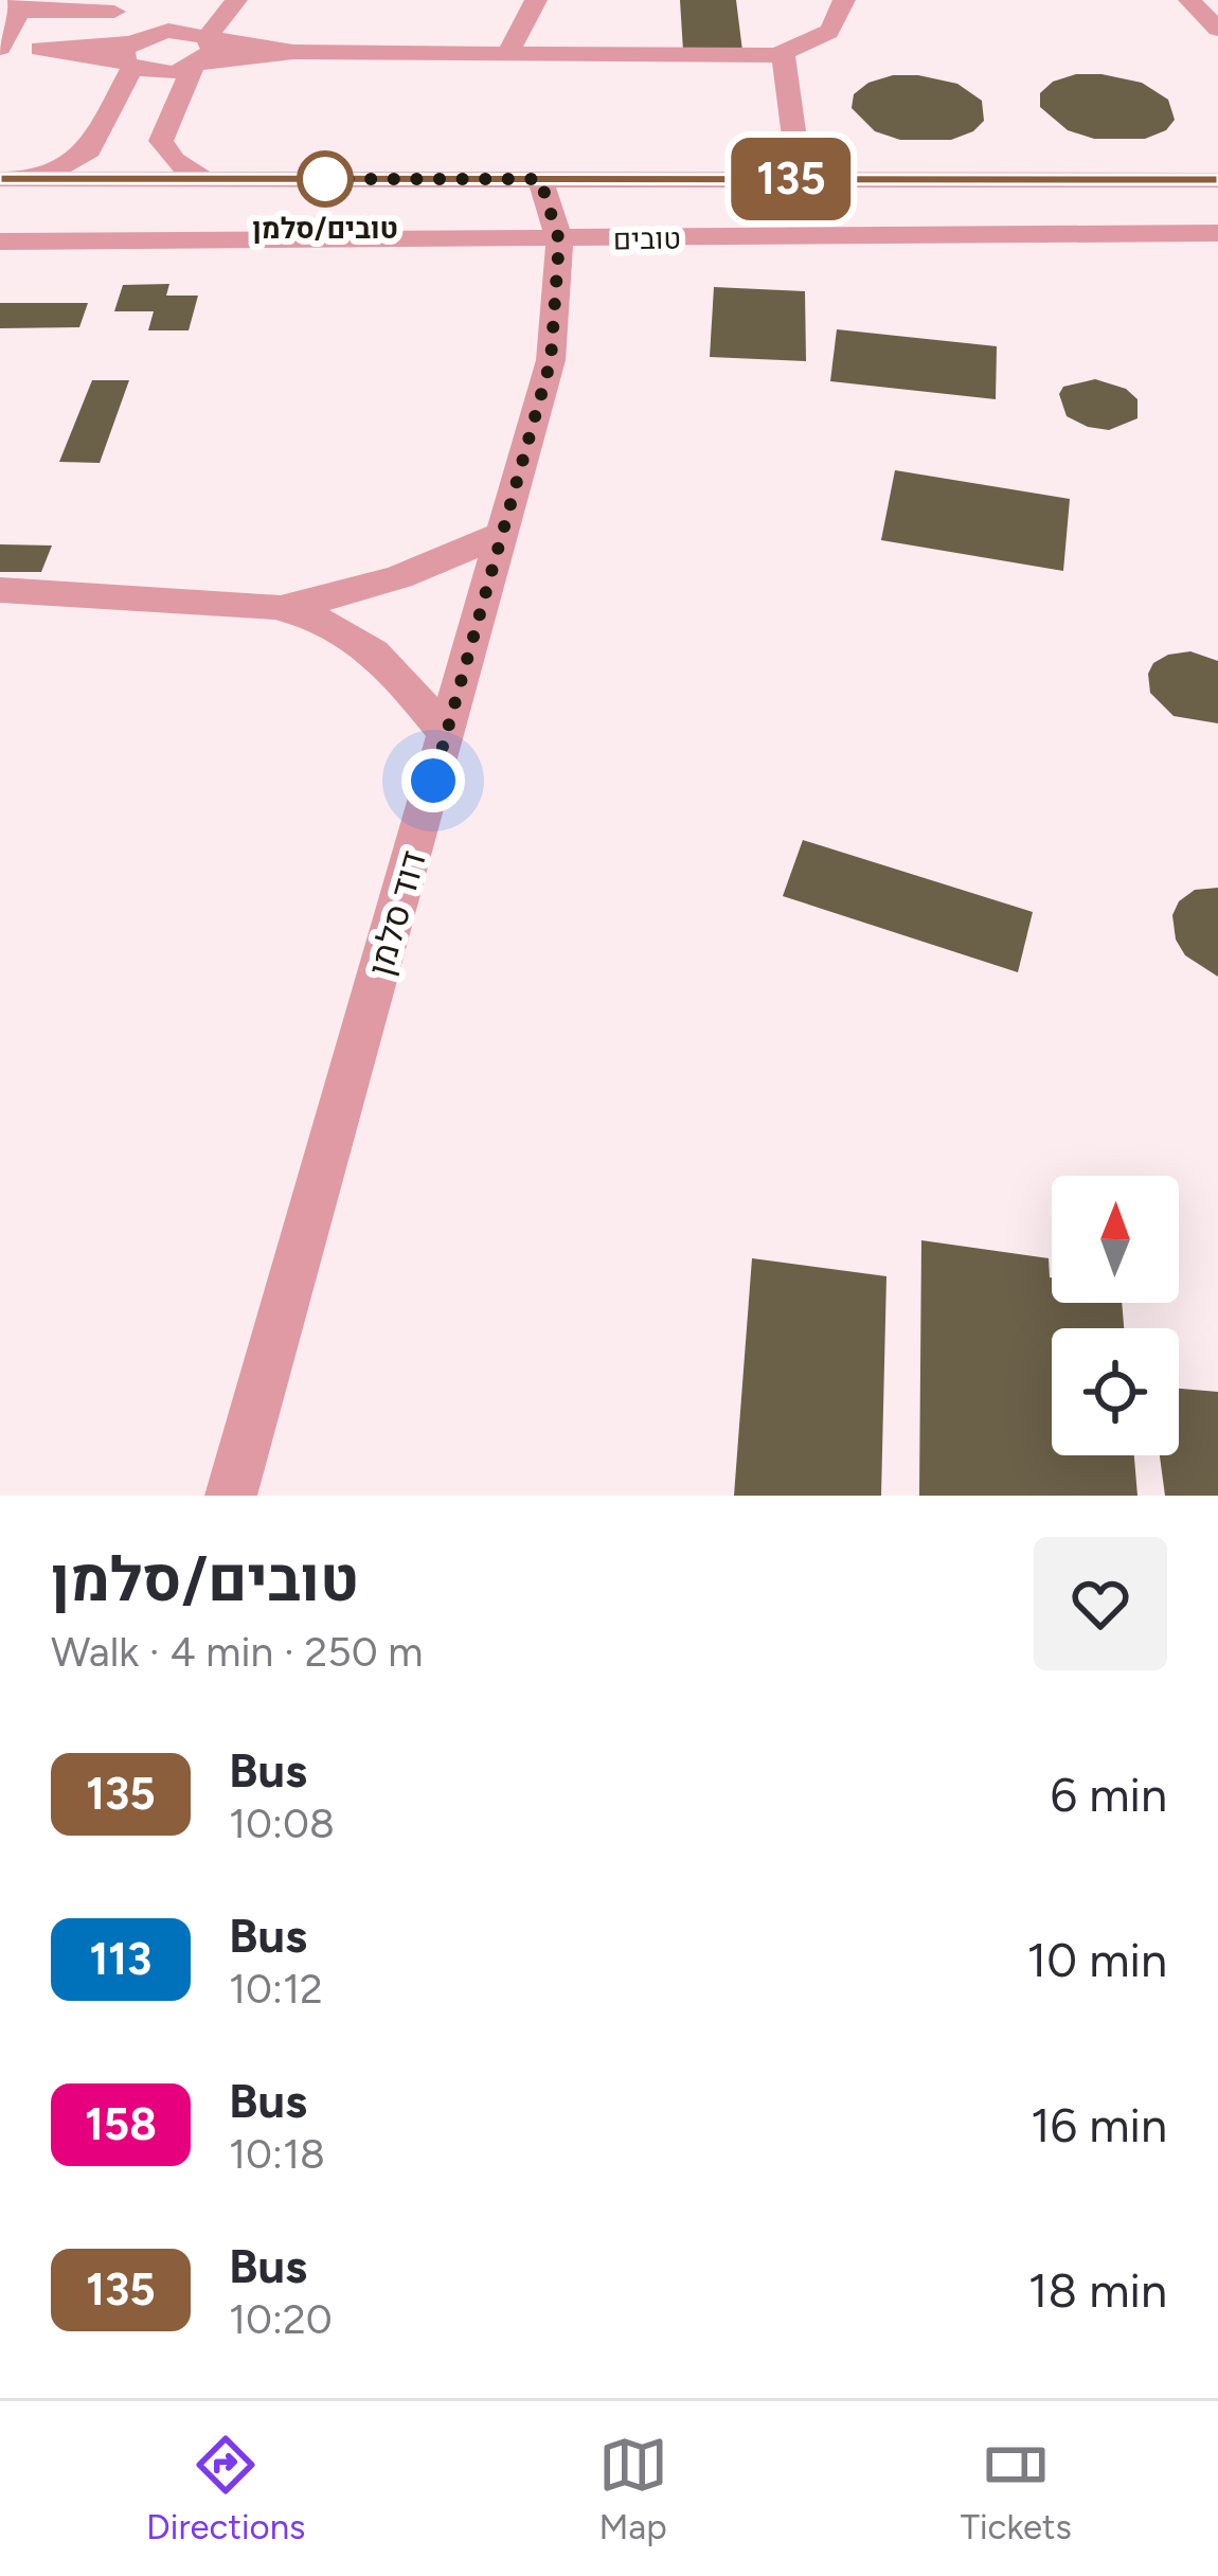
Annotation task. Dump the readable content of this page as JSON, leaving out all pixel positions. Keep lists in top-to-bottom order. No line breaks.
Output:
{"streets":{"street":["טובים","דוד סלמן"]},"crossings":[["טובים","דוד סלמן"]],"places":["טובים/סלמן"],"lines":["bus line 135"],"north":"top","page":{"on_map":"135","heading":["טובים/סלמן","Walk · 4 min · 250 m"],"list":[{"mark":"135","name":"Bus","note":"10:08","value":"6 min"},{"mark":"113","name":"Bus","note":"10:12","value":"10 min"},{"mark":"158","name":"Bus","note":"10:18","value":"16 min"},{"mark":"135","name":"Bus","note":"10:20","value":"18 min"}],"tabs":["Directions","Map","Tickets"]}}
